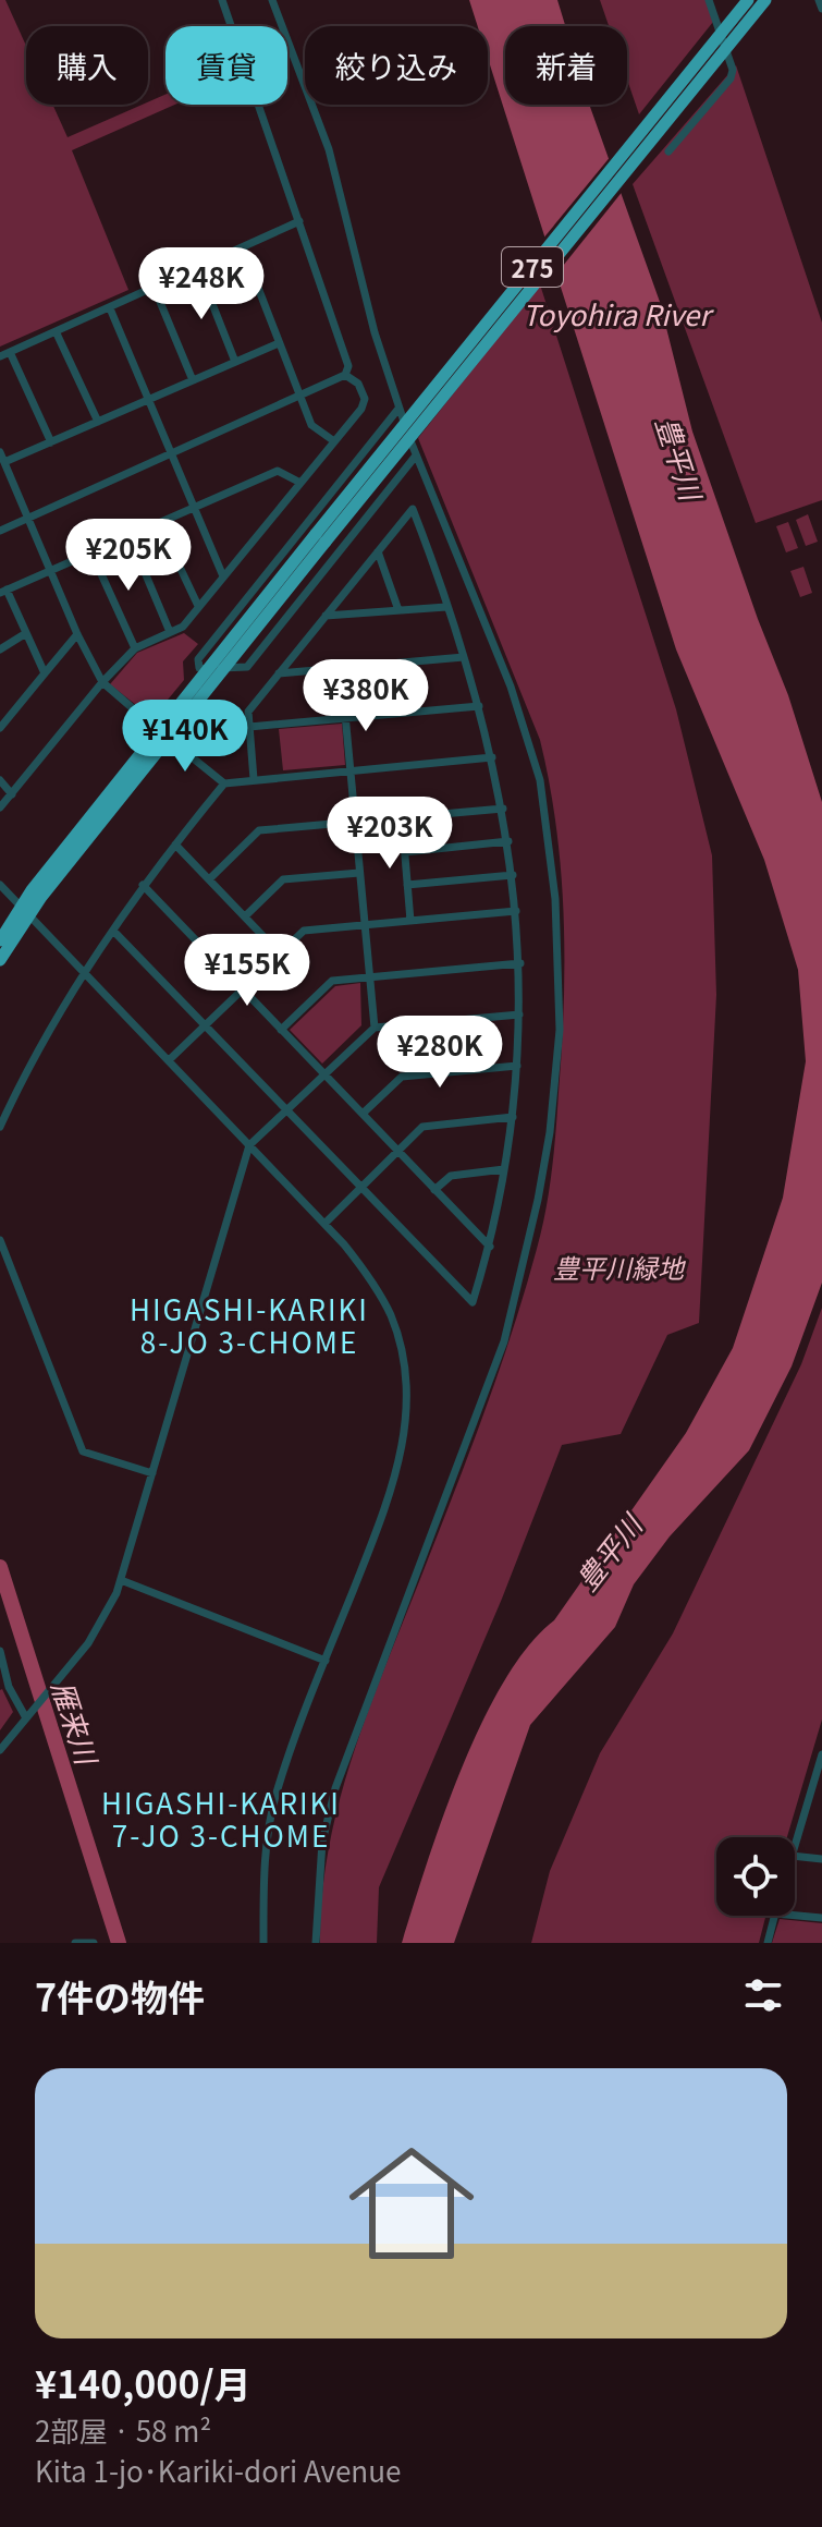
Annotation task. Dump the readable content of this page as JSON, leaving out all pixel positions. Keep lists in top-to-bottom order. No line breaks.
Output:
{"streets":{"highway":["275"]},"districts":["HIGASHI-KARIKI 8-JO 3-CHOME","HIGASHI-KARIKI 7-JO 3-CHOME"],"water":["Toyohira River","豊平川","雁来川"],"parks":["豊平川緑地"],"page":{"chip":["購入","賃貸","絞り込み","新着"],"price":["¥248K","¥205K","¥380K","¥140K","¥203K","¥155K","¥280K"],"heading":"7件の物件","list":[{"name":"¥140,000/月","note":"2部屋 · 58 m² · Kita 1-jo･Kariki-dori Avenue"}]}}
